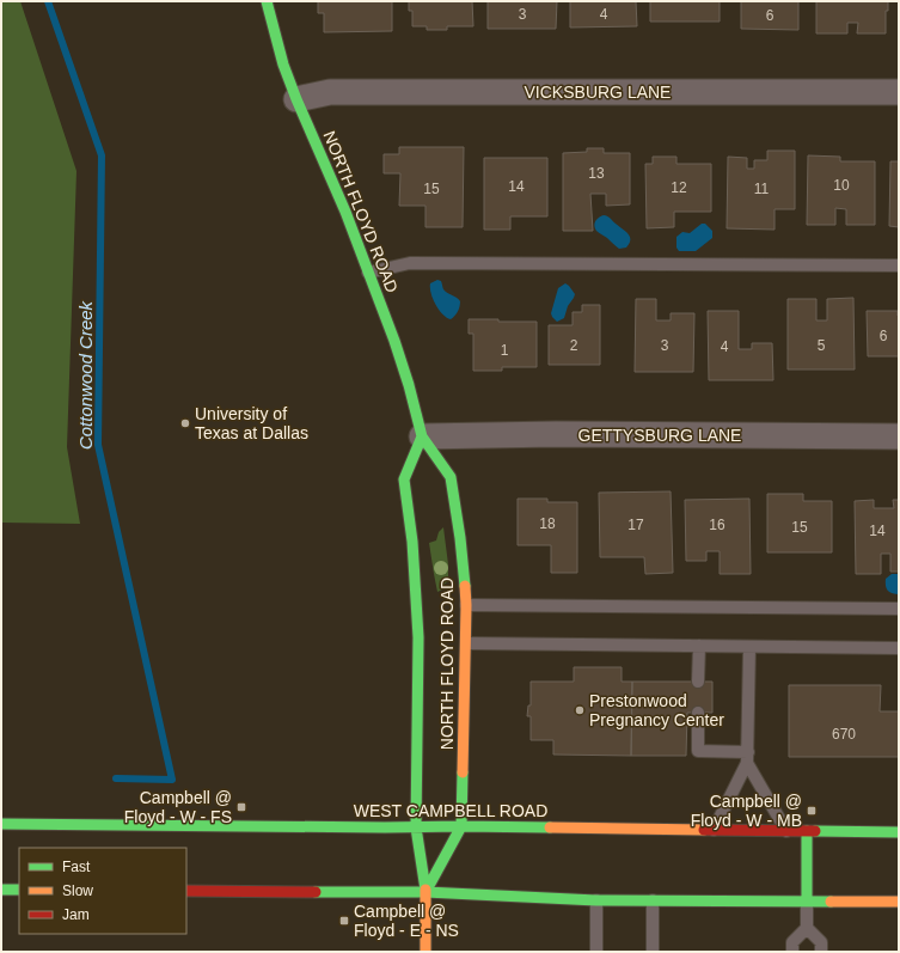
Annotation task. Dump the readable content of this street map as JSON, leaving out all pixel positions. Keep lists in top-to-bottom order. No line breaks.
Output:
{"streets":{"main road":["NORTH FLOYD ROAD","WEST CAMPBELL ROAD"],"street":["VICKSBURG LANE","GETTYSBURG LANE"]},"crossings":[["VICKSBURG LANE","NORTH FLOYD ROAD"],["NORTH FLOYD ROAD","GETTYSBURG LANE"],["NORTH FLOYD ROAD","WEST CAMPBELL ROAD"]],"water":["Cottonwood Creek"],"places":{"other":["University of Texas at Dallas","Prestonwood Pregnancy Center"],"transit":["Campbell @ Floyd - W - FS","Campbell @ Floyd - W - MB","Campbell @ Floyd - E - NS"]},"house_numbers":["3","4","6","13","10","14","12","15","11","6","2","3","5","4","1","18","17","16","15","14","670"],"legend":["Fast","Slow","Jam"]}
